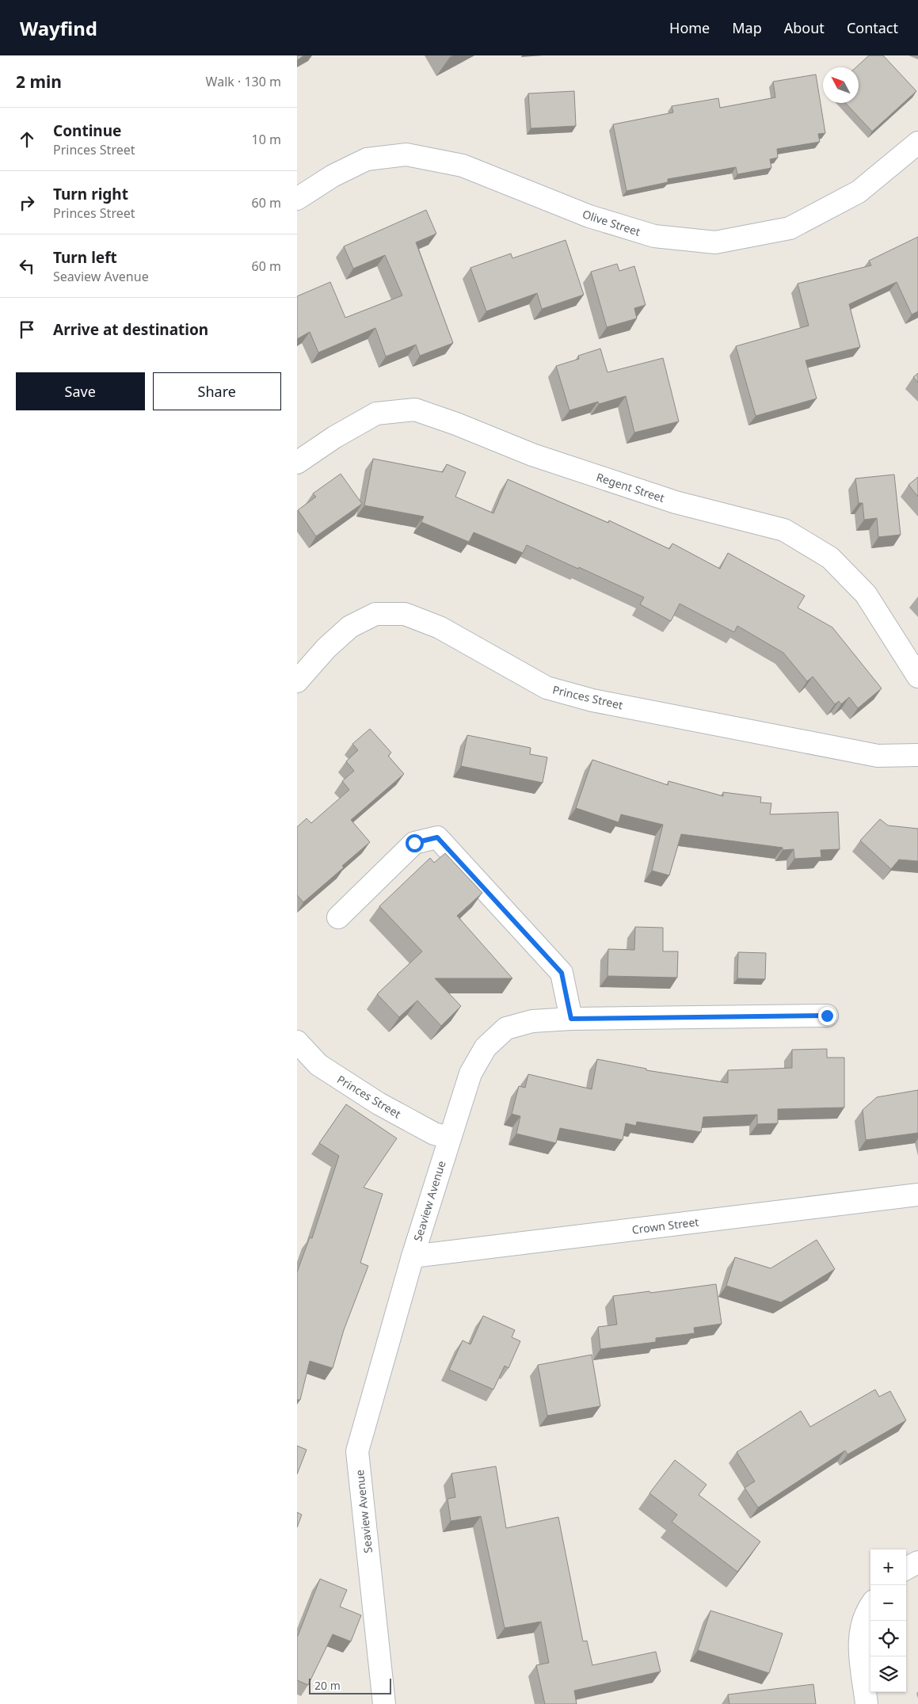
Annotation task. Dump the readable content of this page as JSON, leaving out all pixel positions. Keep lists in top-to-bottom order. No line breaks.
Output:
{"streets":{"street":["Olive Street","Regent Street","Princes Street","Seaview Avenue","Crown Street"]},"crossings":[["Princes Street","Seaview Avenue"],["Seaview Avenue","Crown Street"]],"scale_bar":"20 m","north":"top left","page":{"header":"Wayfind","nav":["Home","Map","About","Contact"],"heading":["2 min","Walk · 130 m"],"list":[["Continue","Princes Street","10 m"],["Turn right","Princes Street","60 m"],["Turn left","Seaview Avenue","60 m"],"Arrive at destination"],"buttons":["Save","Share"],"map_buttons":["+","−"],"scale":"20 m"}}
